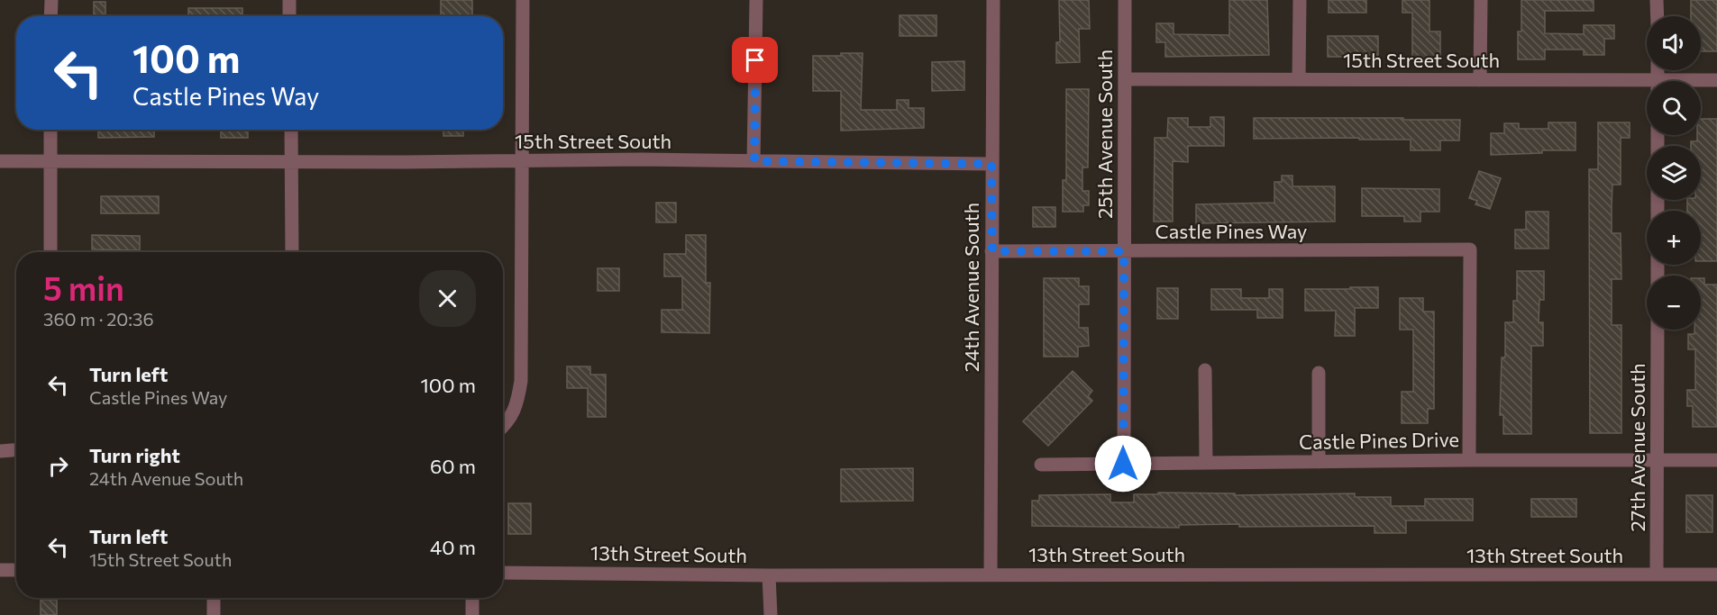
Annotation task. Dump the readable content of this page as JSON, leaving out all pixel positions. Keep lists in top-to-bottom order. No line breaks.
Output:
{"streets":{"street":["15th Street South","25th Avenue South","Castle Pines Way","24th Avenue South","Castle Pines Drive","27th Avenue South","13th Street South"]},"crossings":[["15th Street South","25th Avenue South"],["15th Street South","24th Avenue South"],["25th Avenue South","Castle Pines Way"],["25th Avenue South","Castle Pines Drive"],["Castle Pines Way","24th Avenue South"],["Castle Pines Way","Castle Pines Drive"],["24th Avenue South","13th Street South"],["Castle Pines Drive","27th Avenue South"],["27th Avenue South","13th Street South"]],"page":{"map_buttons":["+","−"],"turn":["100 m","Castle Pines Way"],"heading":["5 min","360 m · 20:36"],"list":[{"name":"Turn left","note":"Castle Pines Way","value":"100 m"},{"name":"Turn right","note":"24th Avenue South","value":"60 m"},{"name":"Turn left","note":"15th Street South","value":"40 m"}]}}
